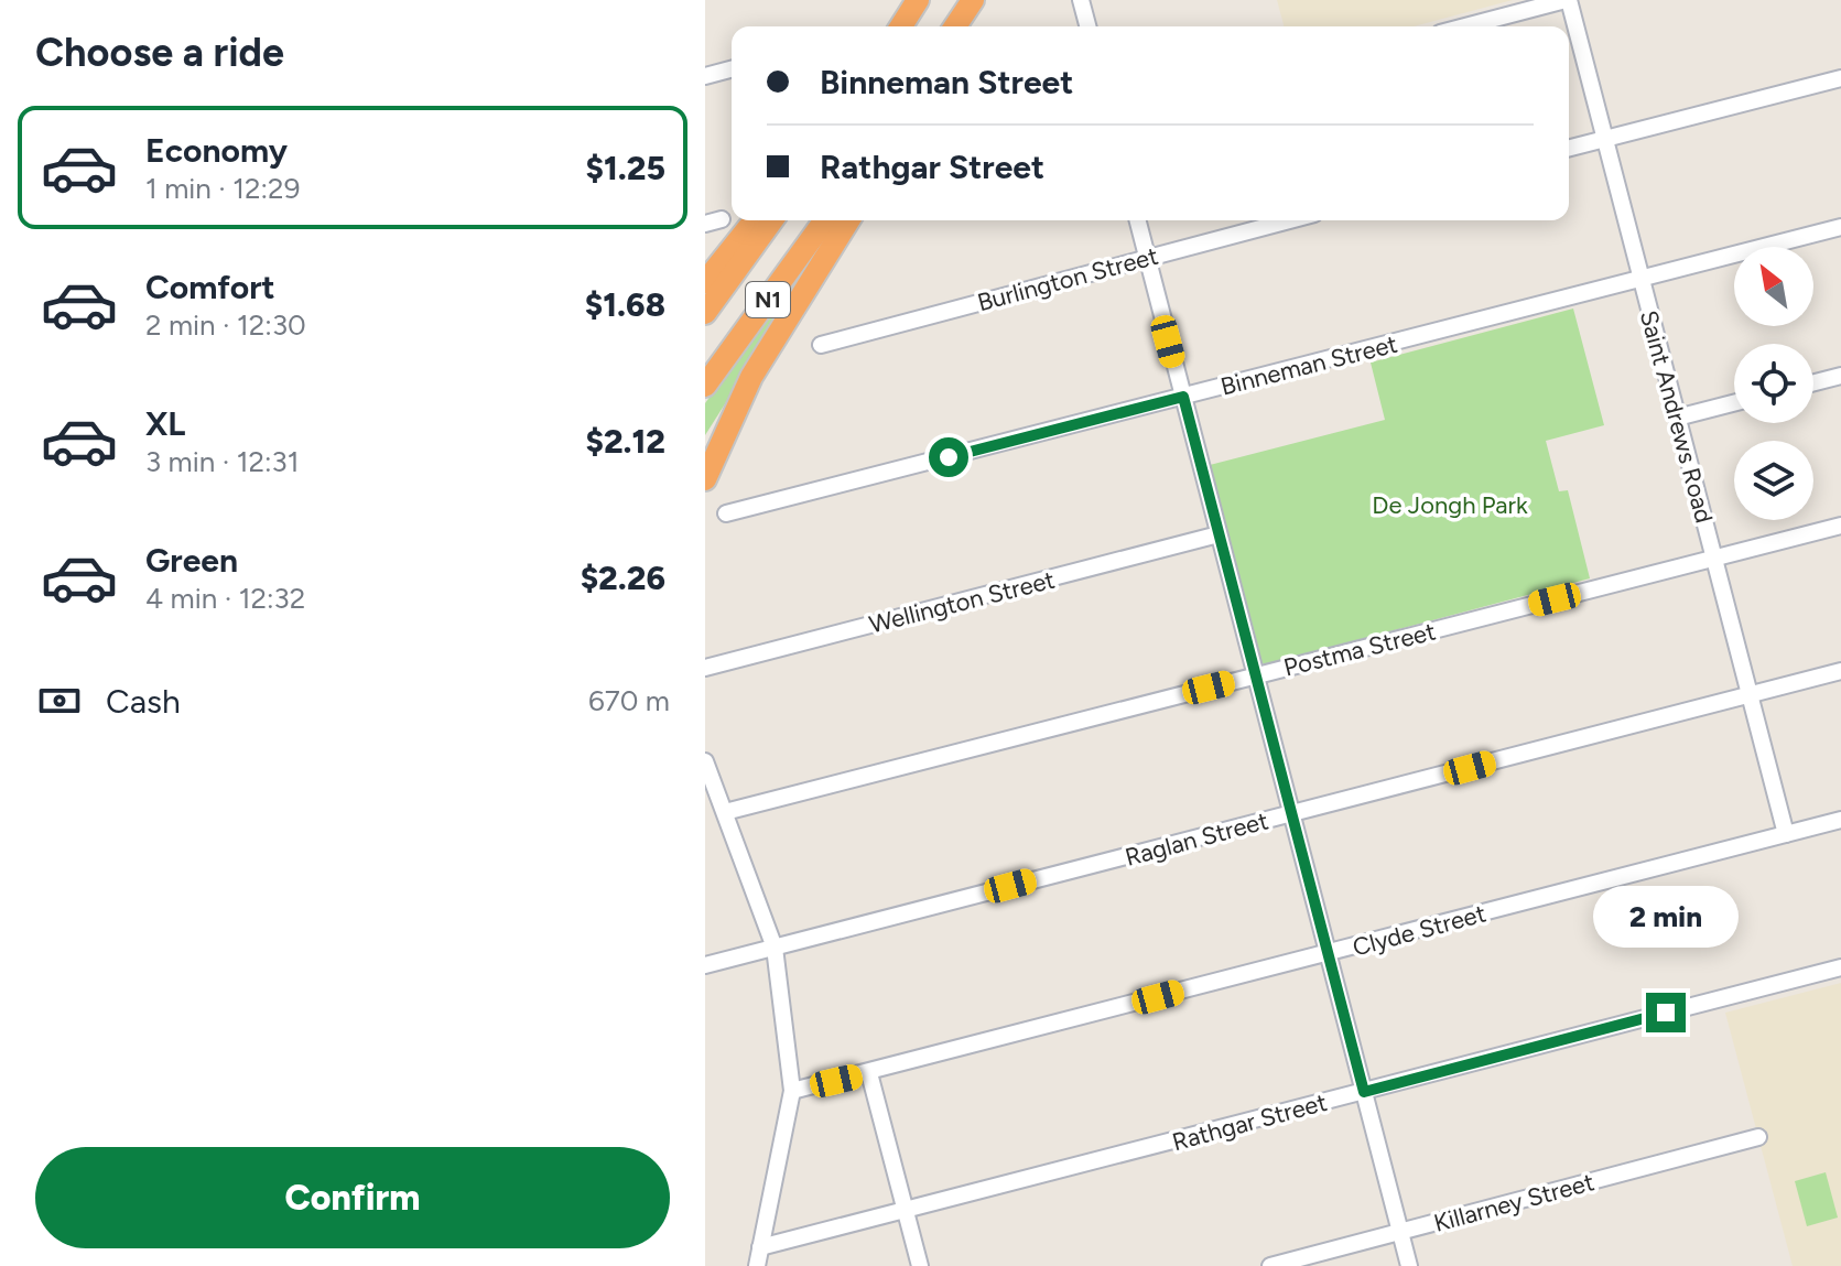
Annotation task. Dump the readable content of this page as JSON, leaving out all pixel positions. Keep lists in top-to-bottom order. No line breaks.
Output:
{"streets":{"highway":["N1"],"street":["Burlington Street","Binneman Street","Saint Andrews Road","Wellington Street","Postma Street","Raglan Street","Clyde Street","Rathgar Street","Killarney Street"]},"crossings":[["Binneman Street","Saint Andrews Road"],["Saint Andrews Road","Postma Street"],["Saint Andrews Road","Raglan Street"],["Saint Andrews Road","Clyde Street"]],"parks":["De Jongh Park"],"north":"top left","page":{"heading":"Choose a ride","banner":["Binneman Street","Rathgar Street"],"list":[{"name":"Economy","note":"1 min · 12:29","value":"$1.25"},{"name":"Comfort","note":"2 min · 12:30","value":"$1.68"},{"name":"XL","note":"3 min · 12:31","value":"$2.12"},{"name":"Green","note":"4 min · 12:32","value":"$2.26"}],"pay":["Cash","670 m"],"bubble":"2 min","buttons":"Confirm"}}
